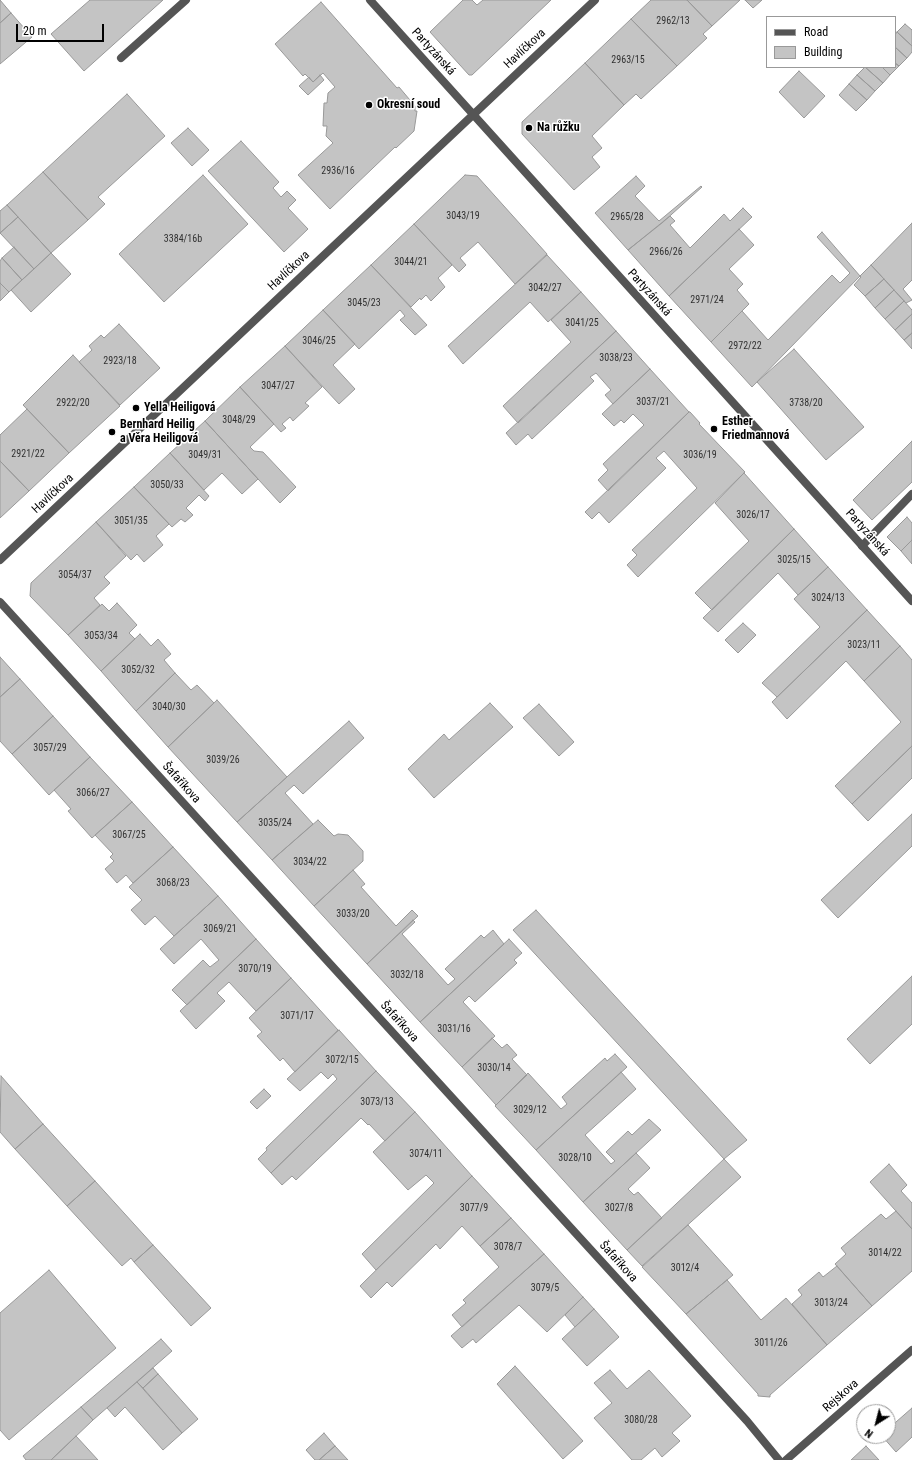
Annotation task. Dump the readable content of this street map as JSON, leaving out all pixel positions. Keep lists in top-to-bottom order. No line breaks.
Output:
{"streets":{"street":["Havlíčkova","Partyzánská","Šafaříkova","Rejskova"]},"crossings":[["Havlíčkova","Partyzánská"]],"places":["Okresní soud","Na růžku","Yella Heiligová","Esther Friedmannová","Bernhard Heilig a Věra Heiligová"],"house_numbers":["2962/13","2963/15","2936/16","3043/19","2965/28","3384/16b","2966/26","3044/21","3042/27","2971/24","3045/23","3041/25","3046/25","2972/22","3038/23","2923/18","3047/27","3037/21","2922/20","3738/20","3048/29","2921/22","3049/31","3036/19","3050/33","3026/17","3051/35","3025/15","3054/37","3024/13","3053/34","3023/11","3052/32","3040/30","3057/29","3039/26","3066/27","3035/24","3067/25","3034/22","3068/23","3033/20","3069/21","3070/19","3032/18","3071/17","3031/16","3072/15","3030/14","3073/13","3029/12","3074/11","3028/10","3077/9","3027/8","3078/7","3014/22","3012/4","3079/5","3013/24","3011/26","3080/28"],"legend":["Road","Building"],"scale_bar":"20 m","north":"bottom left"}
